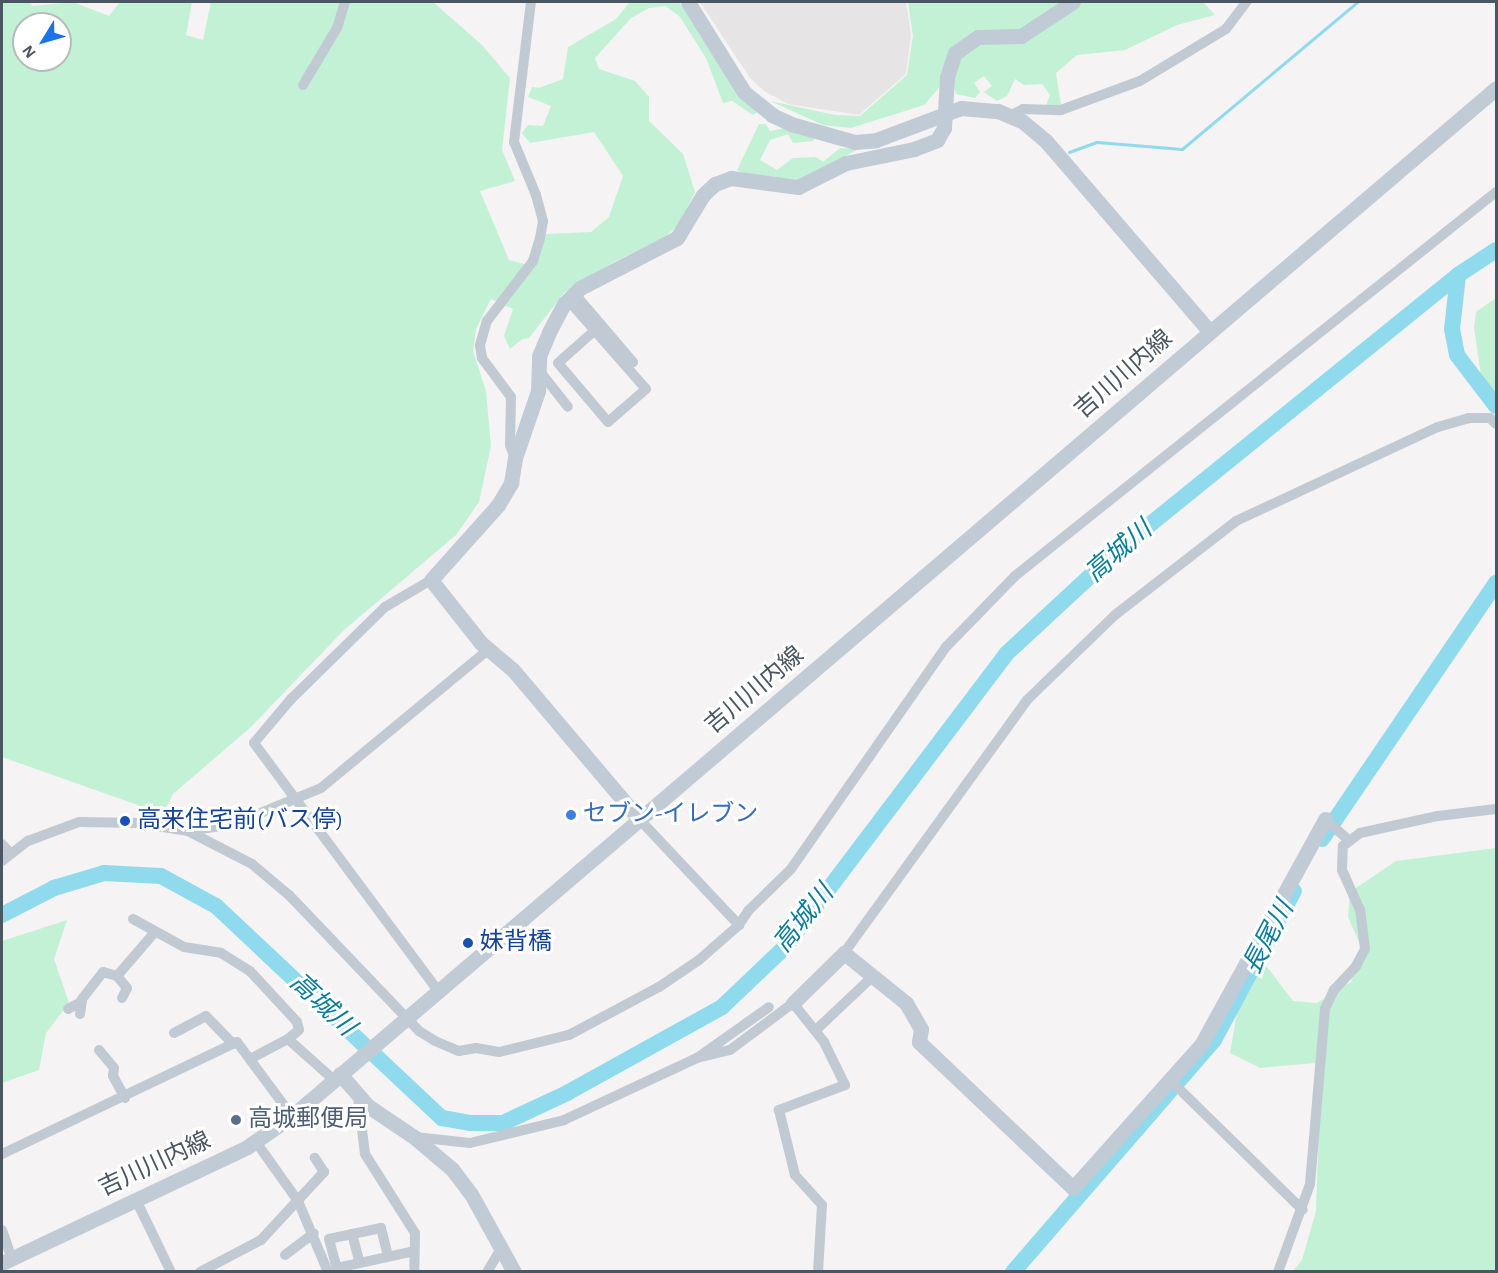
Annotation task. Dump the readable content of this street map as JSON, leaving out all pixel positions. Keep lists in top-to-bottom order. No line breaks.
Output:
{"streets":{"street":["吉川川内線"]},"water":["高城川","長尾川"],"places":["セブン-イレブン","高来住宅前(バス停)","妹背橋","高城郵便局"],"north":"bottom left"}
